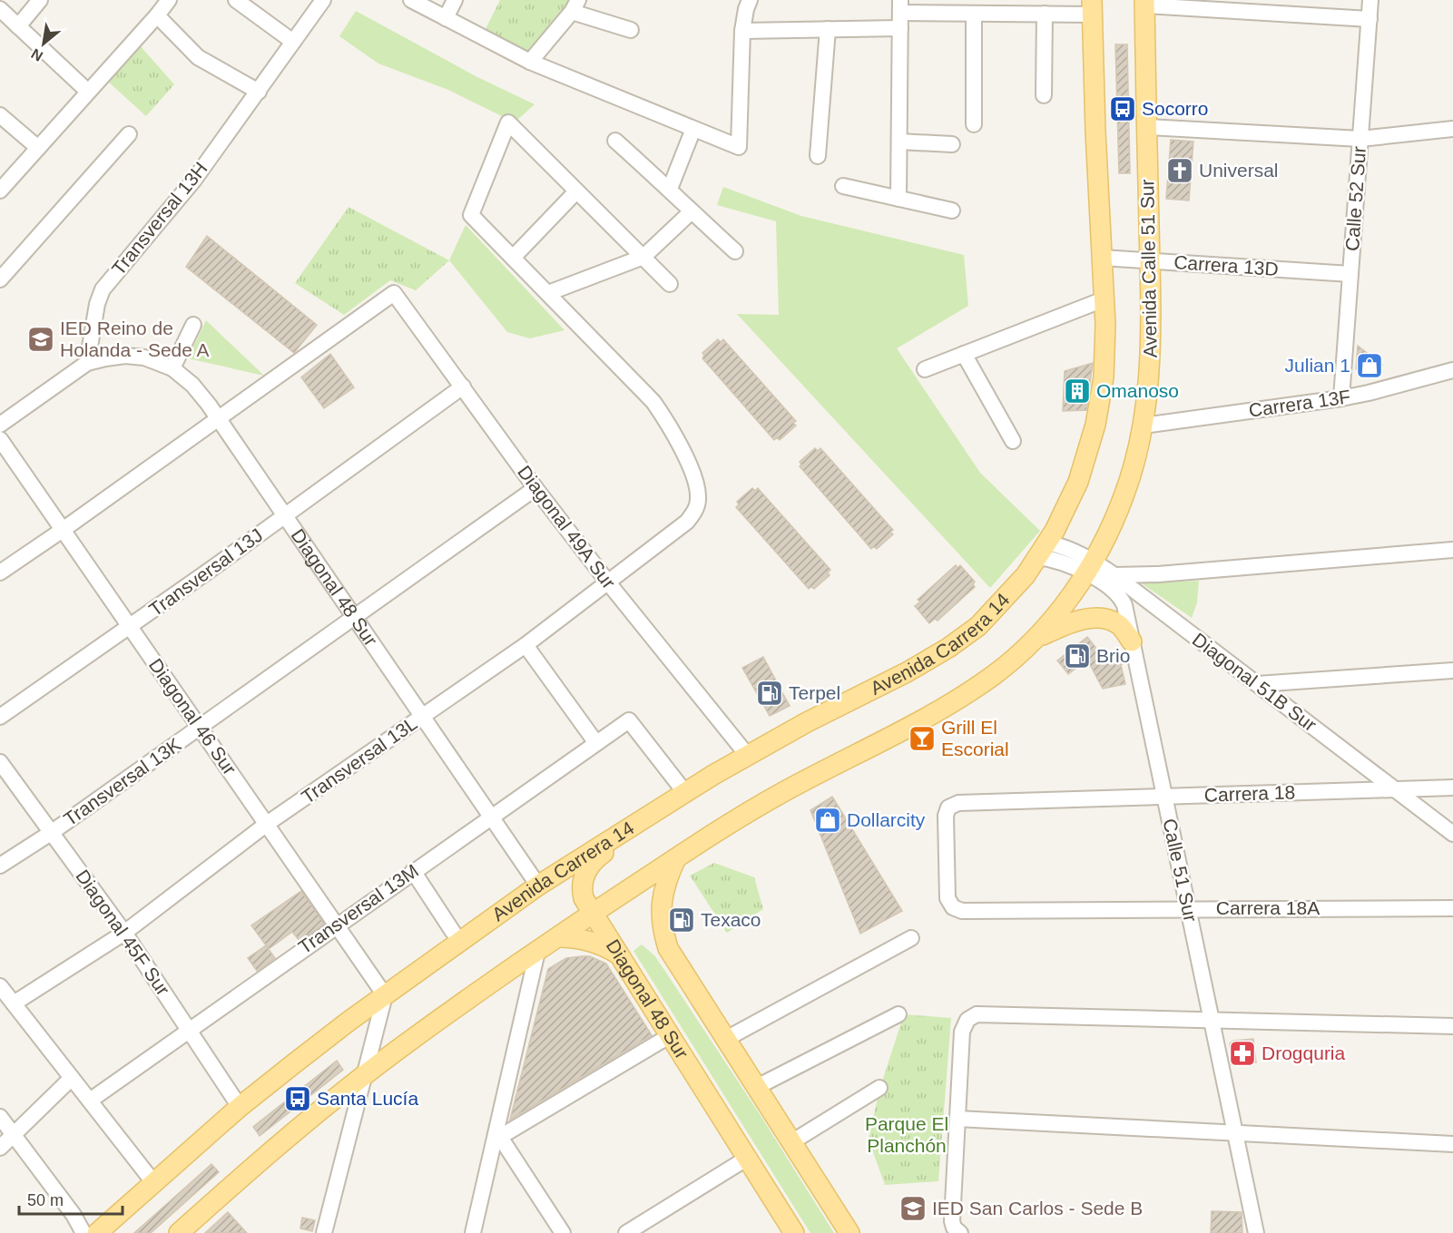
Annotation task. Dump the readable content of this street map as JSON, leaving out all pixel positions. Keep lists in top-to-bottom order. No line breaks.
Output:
{"streets":{"main road":["Avenida Calle 51 Sur","Diagonal 48 Sur","Avenida Carrera 14"],"street":["Calle 52 Sur","Transversal 13H","Carrera 13D","Carrera 13F","Diagonal 49A Sur","Transversal 13J","Diagonal 51B Sur","Diagonal 46 Sur","Transversal 13L","Transversal 13K","Carrera 18","Calle 51 Sur","Carrera 18A","Transversal 13M","Diagonal 45F Sur"]},"crossings":[["Calle 52 Sur","Carrera 13D"],["Calle 52 Sur","Carrera 13F"],["Transversal 13H","Diagonal 48 Sur"],["Carrera 13D","Avenida Calle 51 Sur"],["Avenida Calle 51 Sur","Carrera 13F"],["Avenida Calle 51 Sur","Diagonal 51B Sur"],["Avenida Calle 51 Sur","Calle 51 Sur"],["Diagonal 49A Sur","Transversal 13J"],["Diagonal 49A Sur","Diagonal 48 Sur"],["Diagonal 49A Sur","Avenida Carrera 14"],["Diagonal 49A Sur","Transversal 13L"],["Diagonal 49A Sur","Transversal 13K"],["Transversal 13J","Diagonal 48 Sur"],["Transversal 13J","Diagonal 46 Sur"],["Diagonal 48 Sur","Avenida Carrera 14"],["Diagonal 48 Sur","Transversal 13L"],["Diagonal 48 Sur","Transversal 13K"],["Diagonal 48 Sur","Transversal 13M"],["Avenida Carrera 14","Diagonal 46 Sur"],["Avenida Carrera 14","Calle 51 Sur"],["Avenida Carrera 14","Transversal 13M"],["Avenida Carrera 14","Diagonal 45F Sur"],["Diagonal 51B Sur","Carrera 18"],["Diagonal 51B Sur","Calle 51 Sur"],["Diagonal 46 Sur","Transversal 13L"],["Diagonal 46 Sur","Transversal 13K"],["Diagonal 46 Sur","Transversal 13M"],["Transversal 13L","Diagonal 45F Sur"],["Transversal 13K","Diagonal 45F Sur"],["Carrera 18","Calle 51 Sur"],["Carrera 18","Carrera 18A"],["Calle 51 Sur","Carrera 18A"],["Transversal 13M","Diagonal 45F Sur"]],"parks":["Parque El Planchón"],"places":{"bus stop":["Socorro","Santa Lucía"],"church":["Universal"],"school or university":["IED Reino de Holanda - Sede A","IED San Carlos - Sede B"],"shop":["Julian 1","Dollarcity"],"building":["Omanoso"],"fuel station":["Brio","Terpel","Texaco"],"bar":["Grill El Escorial"],"pharmacy":["Drogquria"]},"scale_bar":"50 m","north":"bottom left"}
